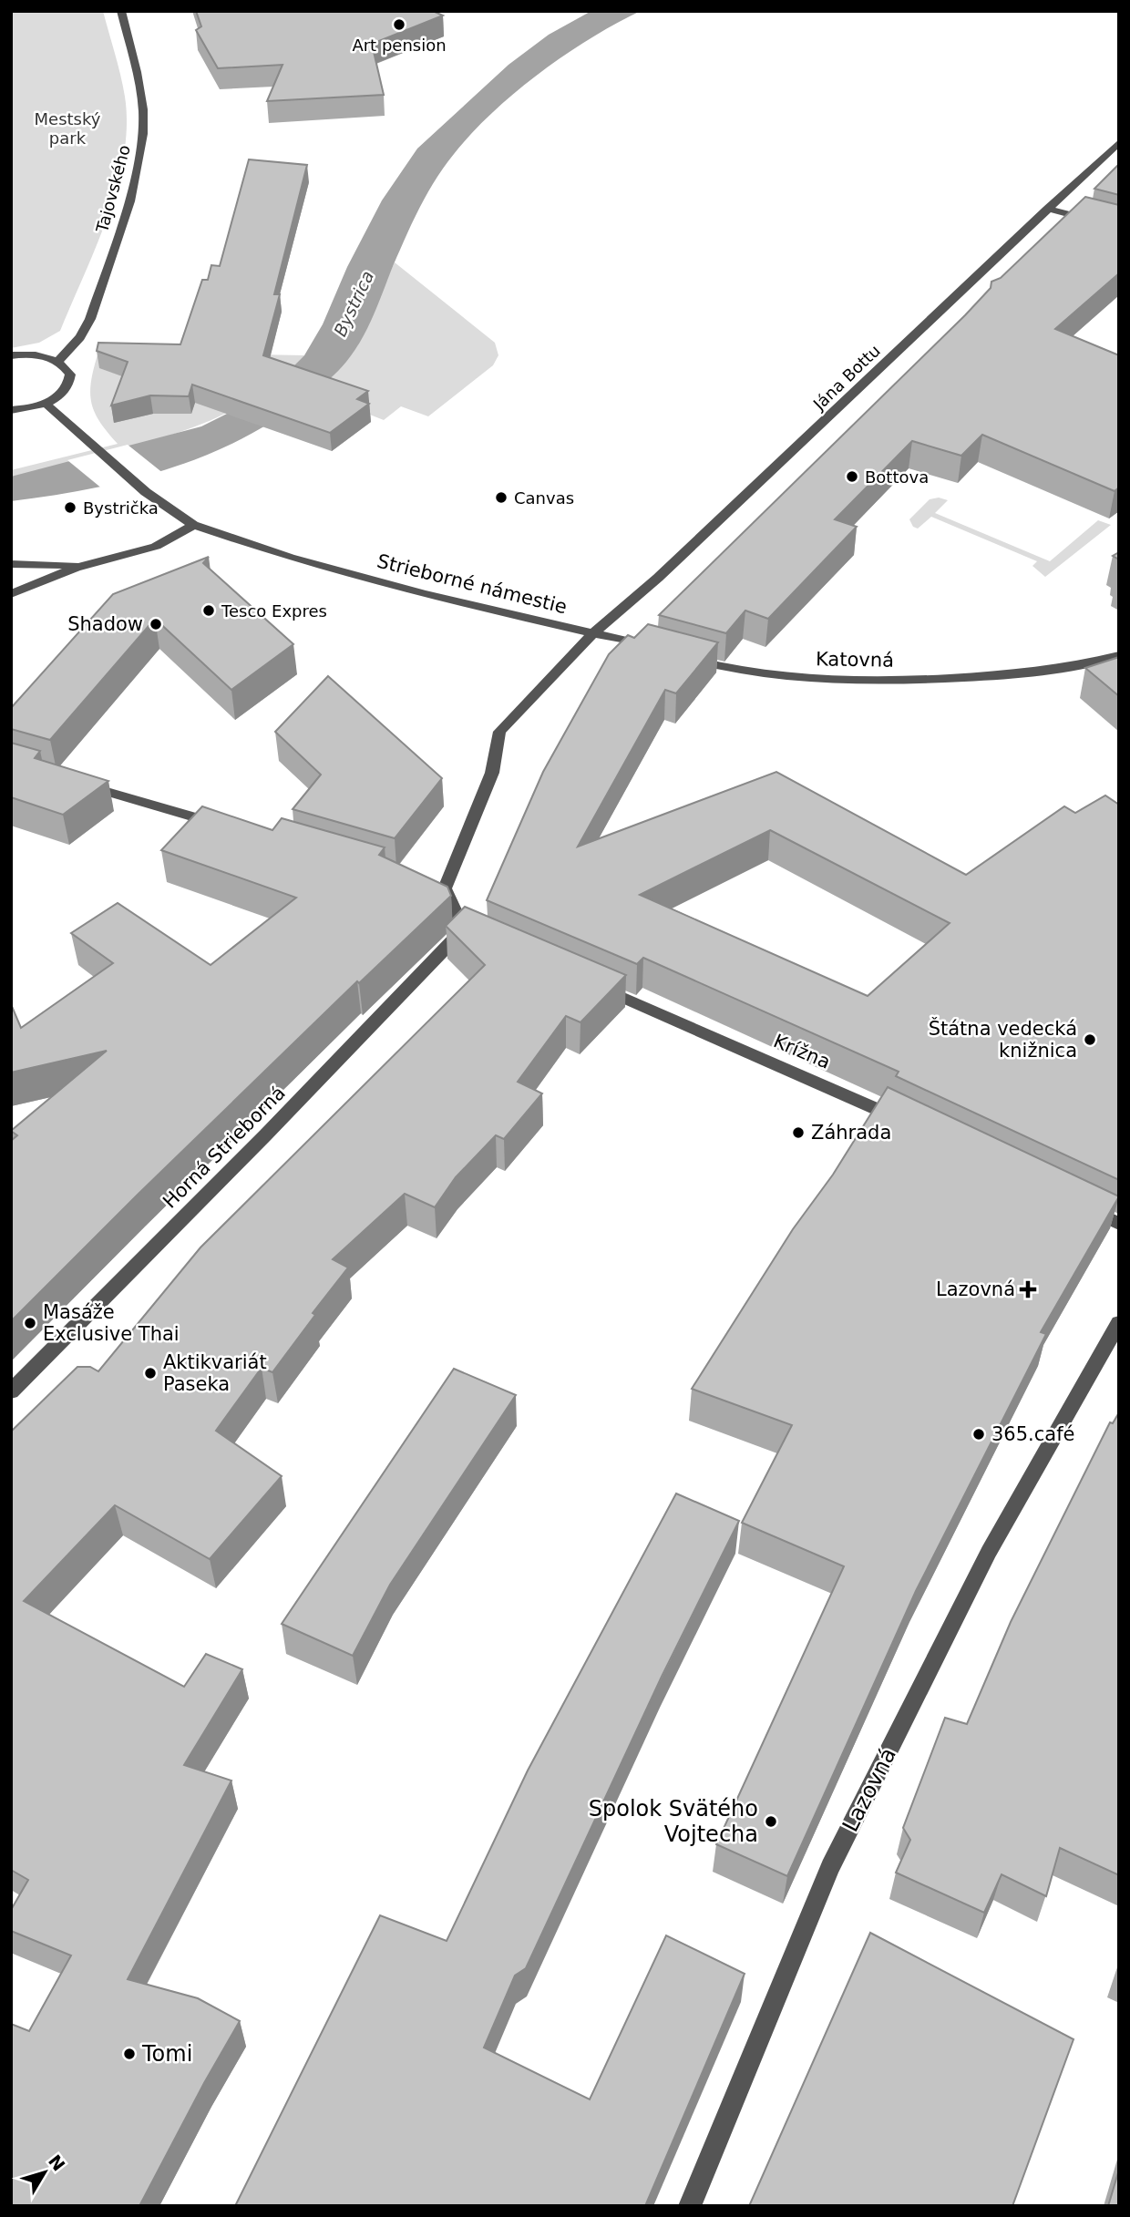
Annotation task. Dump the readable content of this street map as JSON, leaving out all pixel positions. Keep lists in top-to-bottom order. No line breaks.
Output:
{"streets":{"street":["Tajovského","Jána Bottu","Strieborné námestie","Katovná","Krížna","Horná Strieborná","Lazovná"]},"crossings":[["Jána Bottu","Strieborné námestie"],["Jána Bottu","Horná Strieborná"],["Strieborné námestie","Horná Strieborná"]],"water":["Bystrica"],"parks":["Mestský park"],"places":{"other":["Art pension","Bottova","Canvas","Bystrička","Tesco Expres","Shadow","Štátna vedecká knižnica","Záhrada","Masáže Exclusive Thai","Aktikvariát Paseka","365.café","Spolok Svätého Vojtecha","Tomi"],"health":["Lazovná"]},"north":"top right"}
